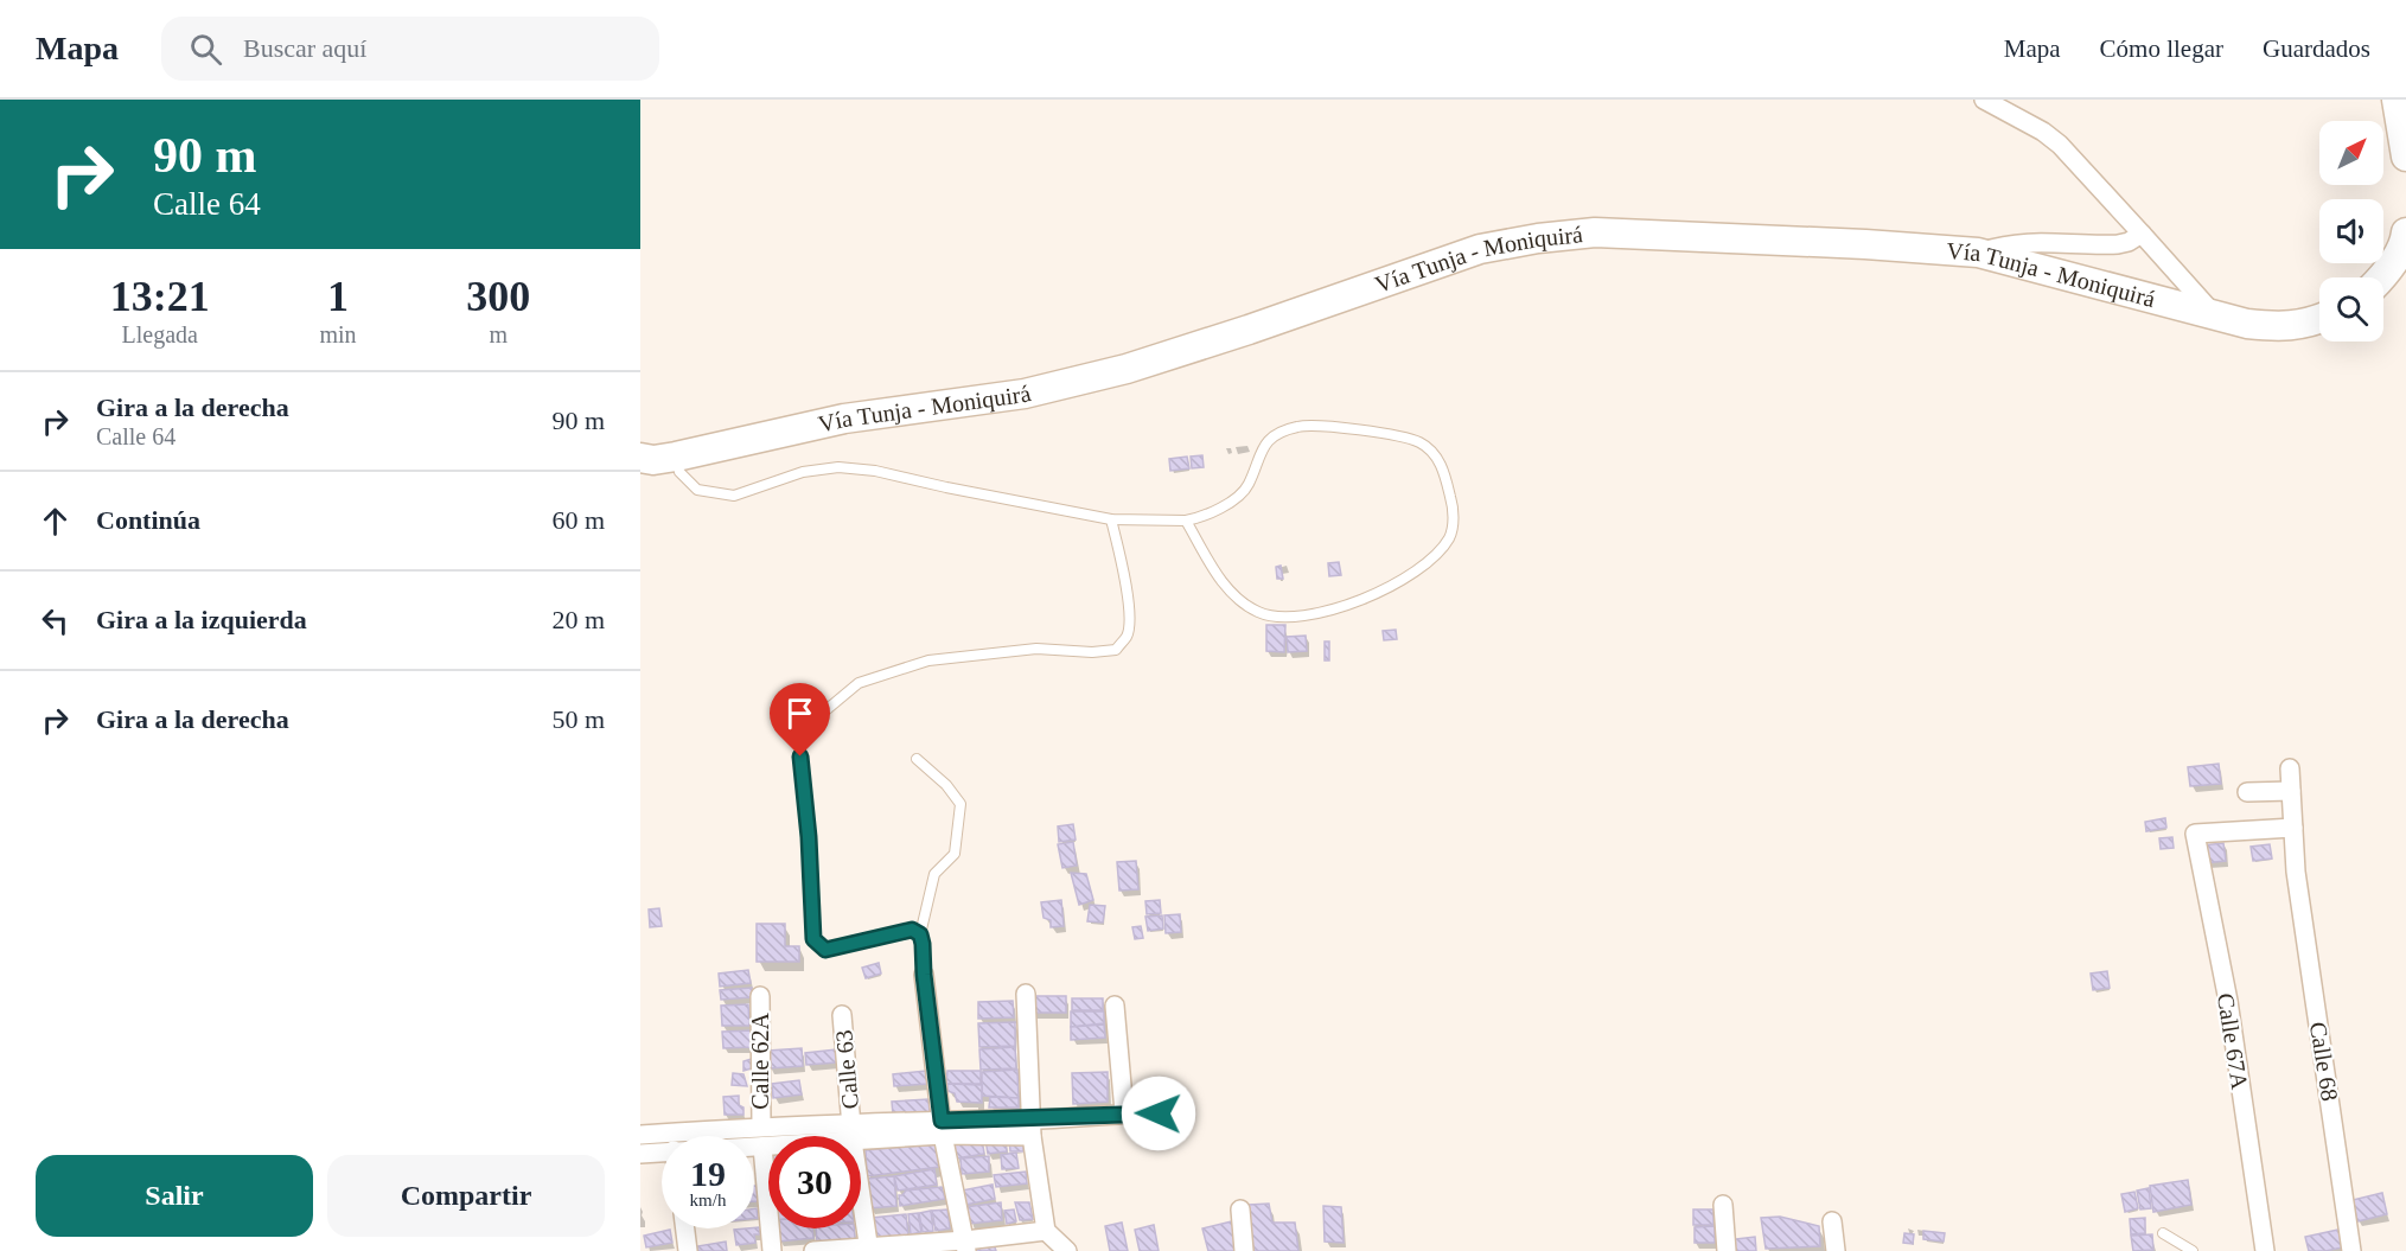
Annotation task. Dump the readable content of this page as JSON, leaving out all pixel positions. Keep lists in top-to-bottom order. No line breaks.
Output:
{"streets":{"main road":["Vía Tunja - Moniquirá"],"street":["Calle 67A","Calle 62A","Calle 68","Calle 63"]},"crossings":[["Calle 67A","Calle 68"]],"north":"top right","page":{"header":"Mapa","search":"Buscar aquí","nav":["Mapa","Cómo llegar","Guardados"],"turn":["90 m","Calle 64"],"eta":["13:21","Llegada","1","min","300","m"],"list":[{"name":"Gira a la derecha","note":"Calle 64","value":"90 m"},{"name":"Continúa","value":"60 m"},{"name":"Gira a la izquierda","value":"20 m"},{"name":"Gira a la derecha","value":"50 m"}],"speed":"19 km/h","limit":"30","buttons":["Salir","Compartir"]}}
